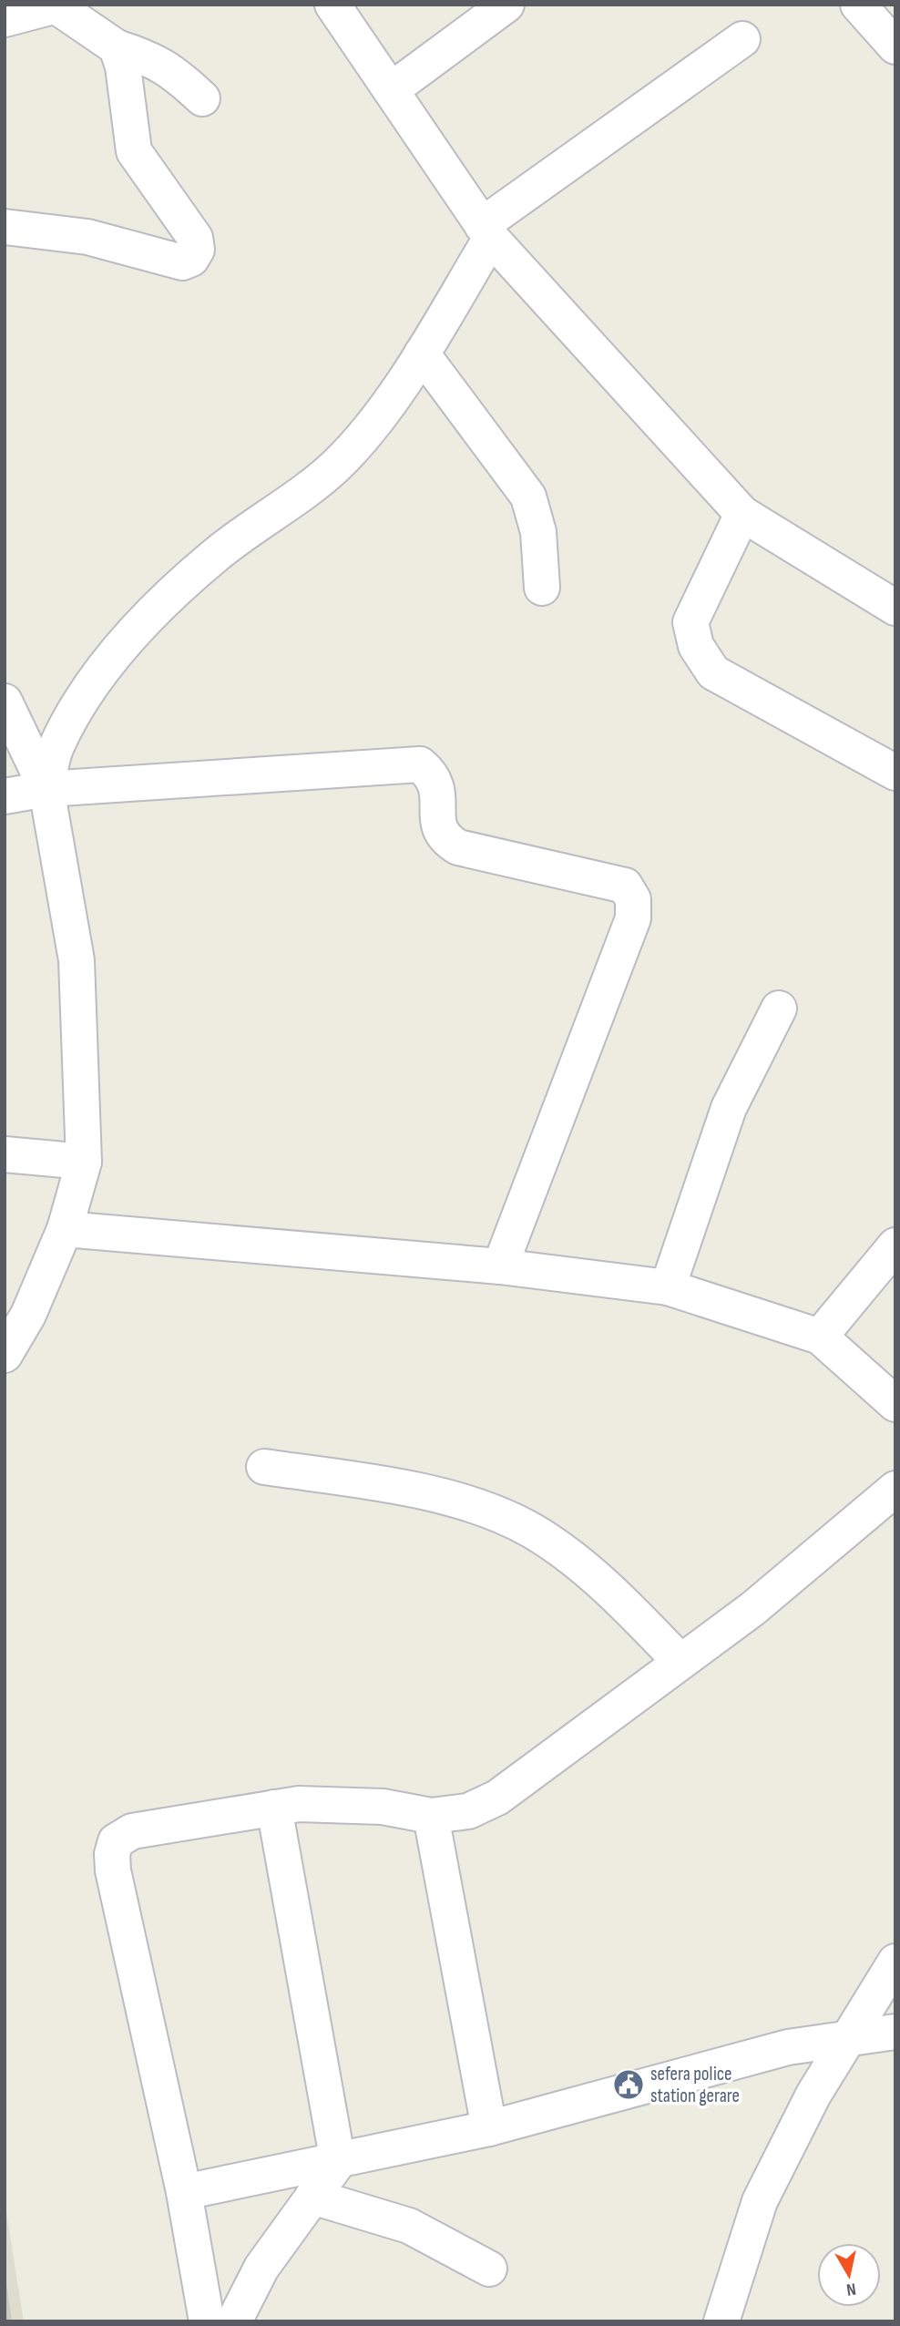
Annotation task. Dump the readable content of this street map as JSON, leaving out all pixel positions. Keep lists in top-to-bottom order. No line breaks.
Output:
{"places":{"public building":["sefera police station gerare"]},"north":"bottom"}
